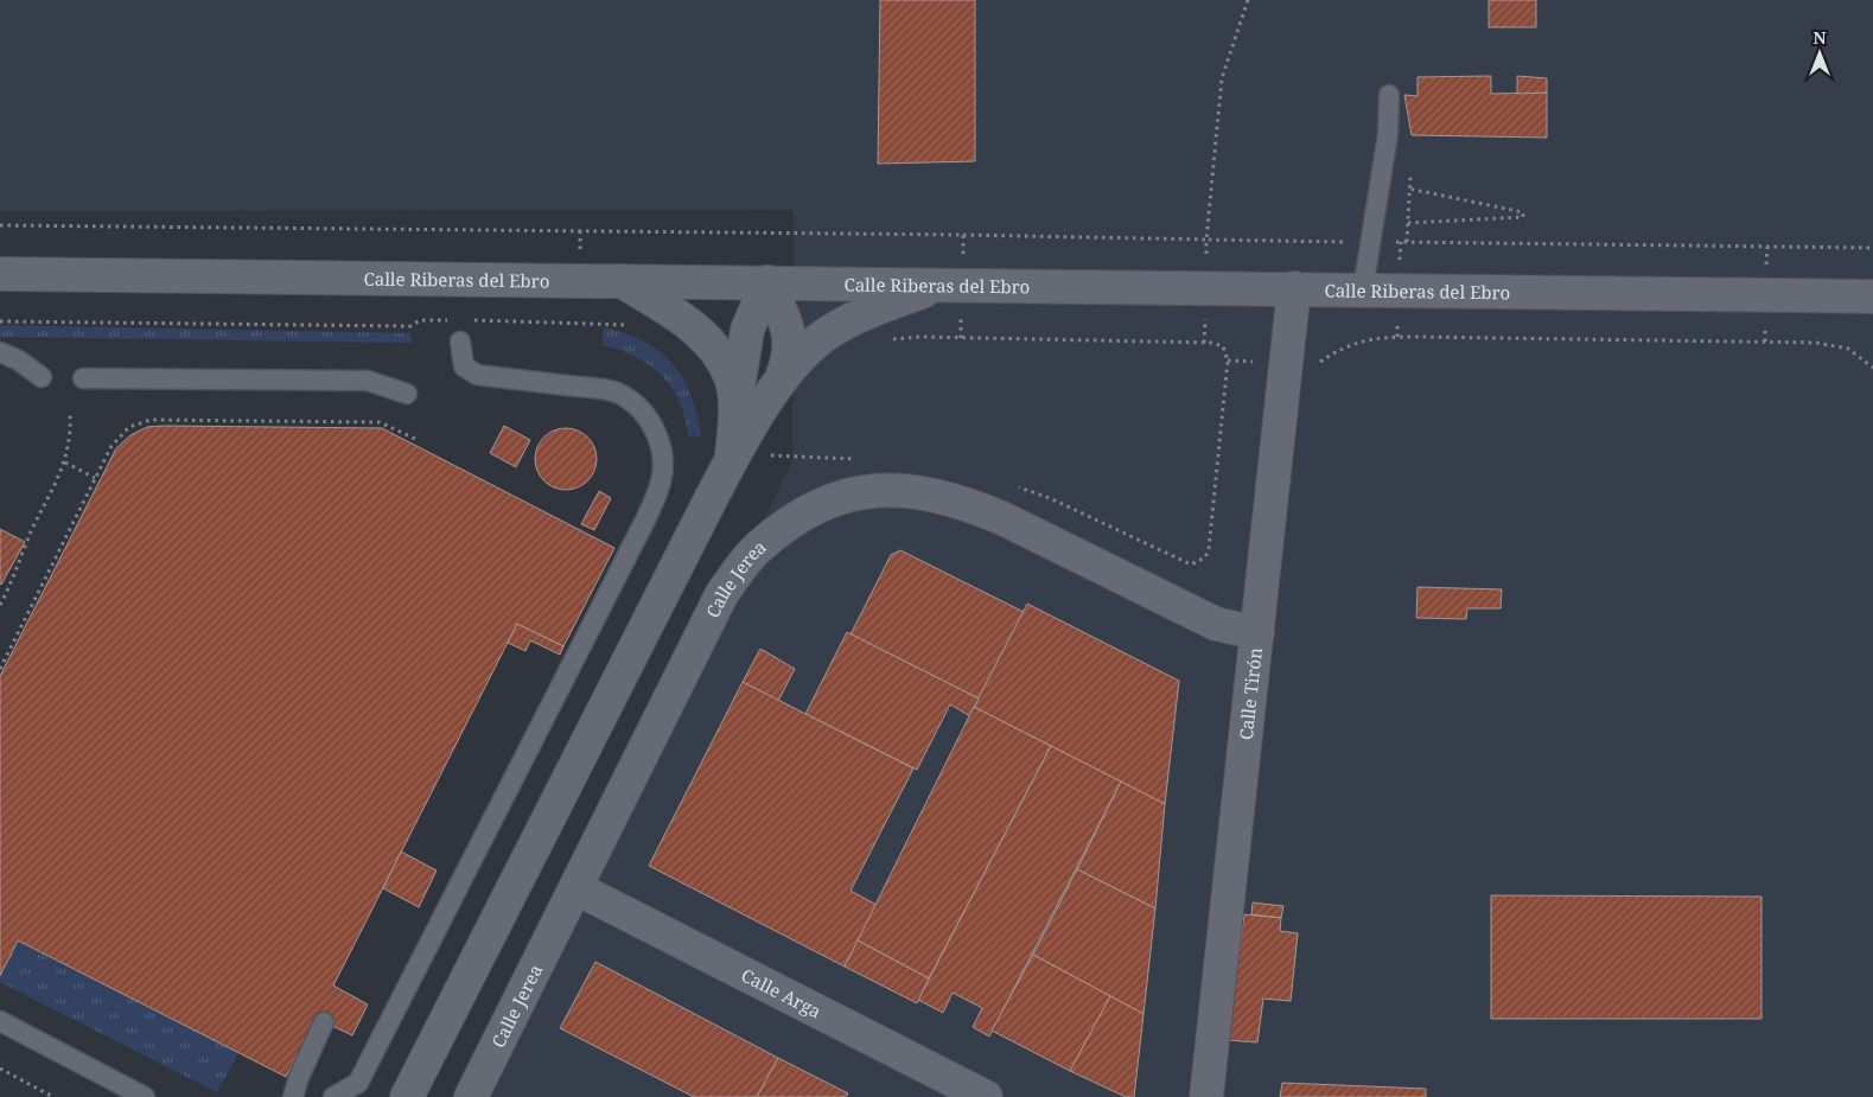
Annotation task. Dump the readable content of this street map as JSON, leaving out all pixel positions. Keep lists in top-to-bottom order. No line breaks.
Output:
{"streets":{"street":["Calle Riberas del Ebro","Calle Jerea","Calle Tirón","Calle Arga"]},"crossings":[["Calle Riberas del Ebro","Calle Tirón"],["Calle Jerea","Calle Tirón"],["Calle Jerea","Calle Arga"]],"north":"top"}
